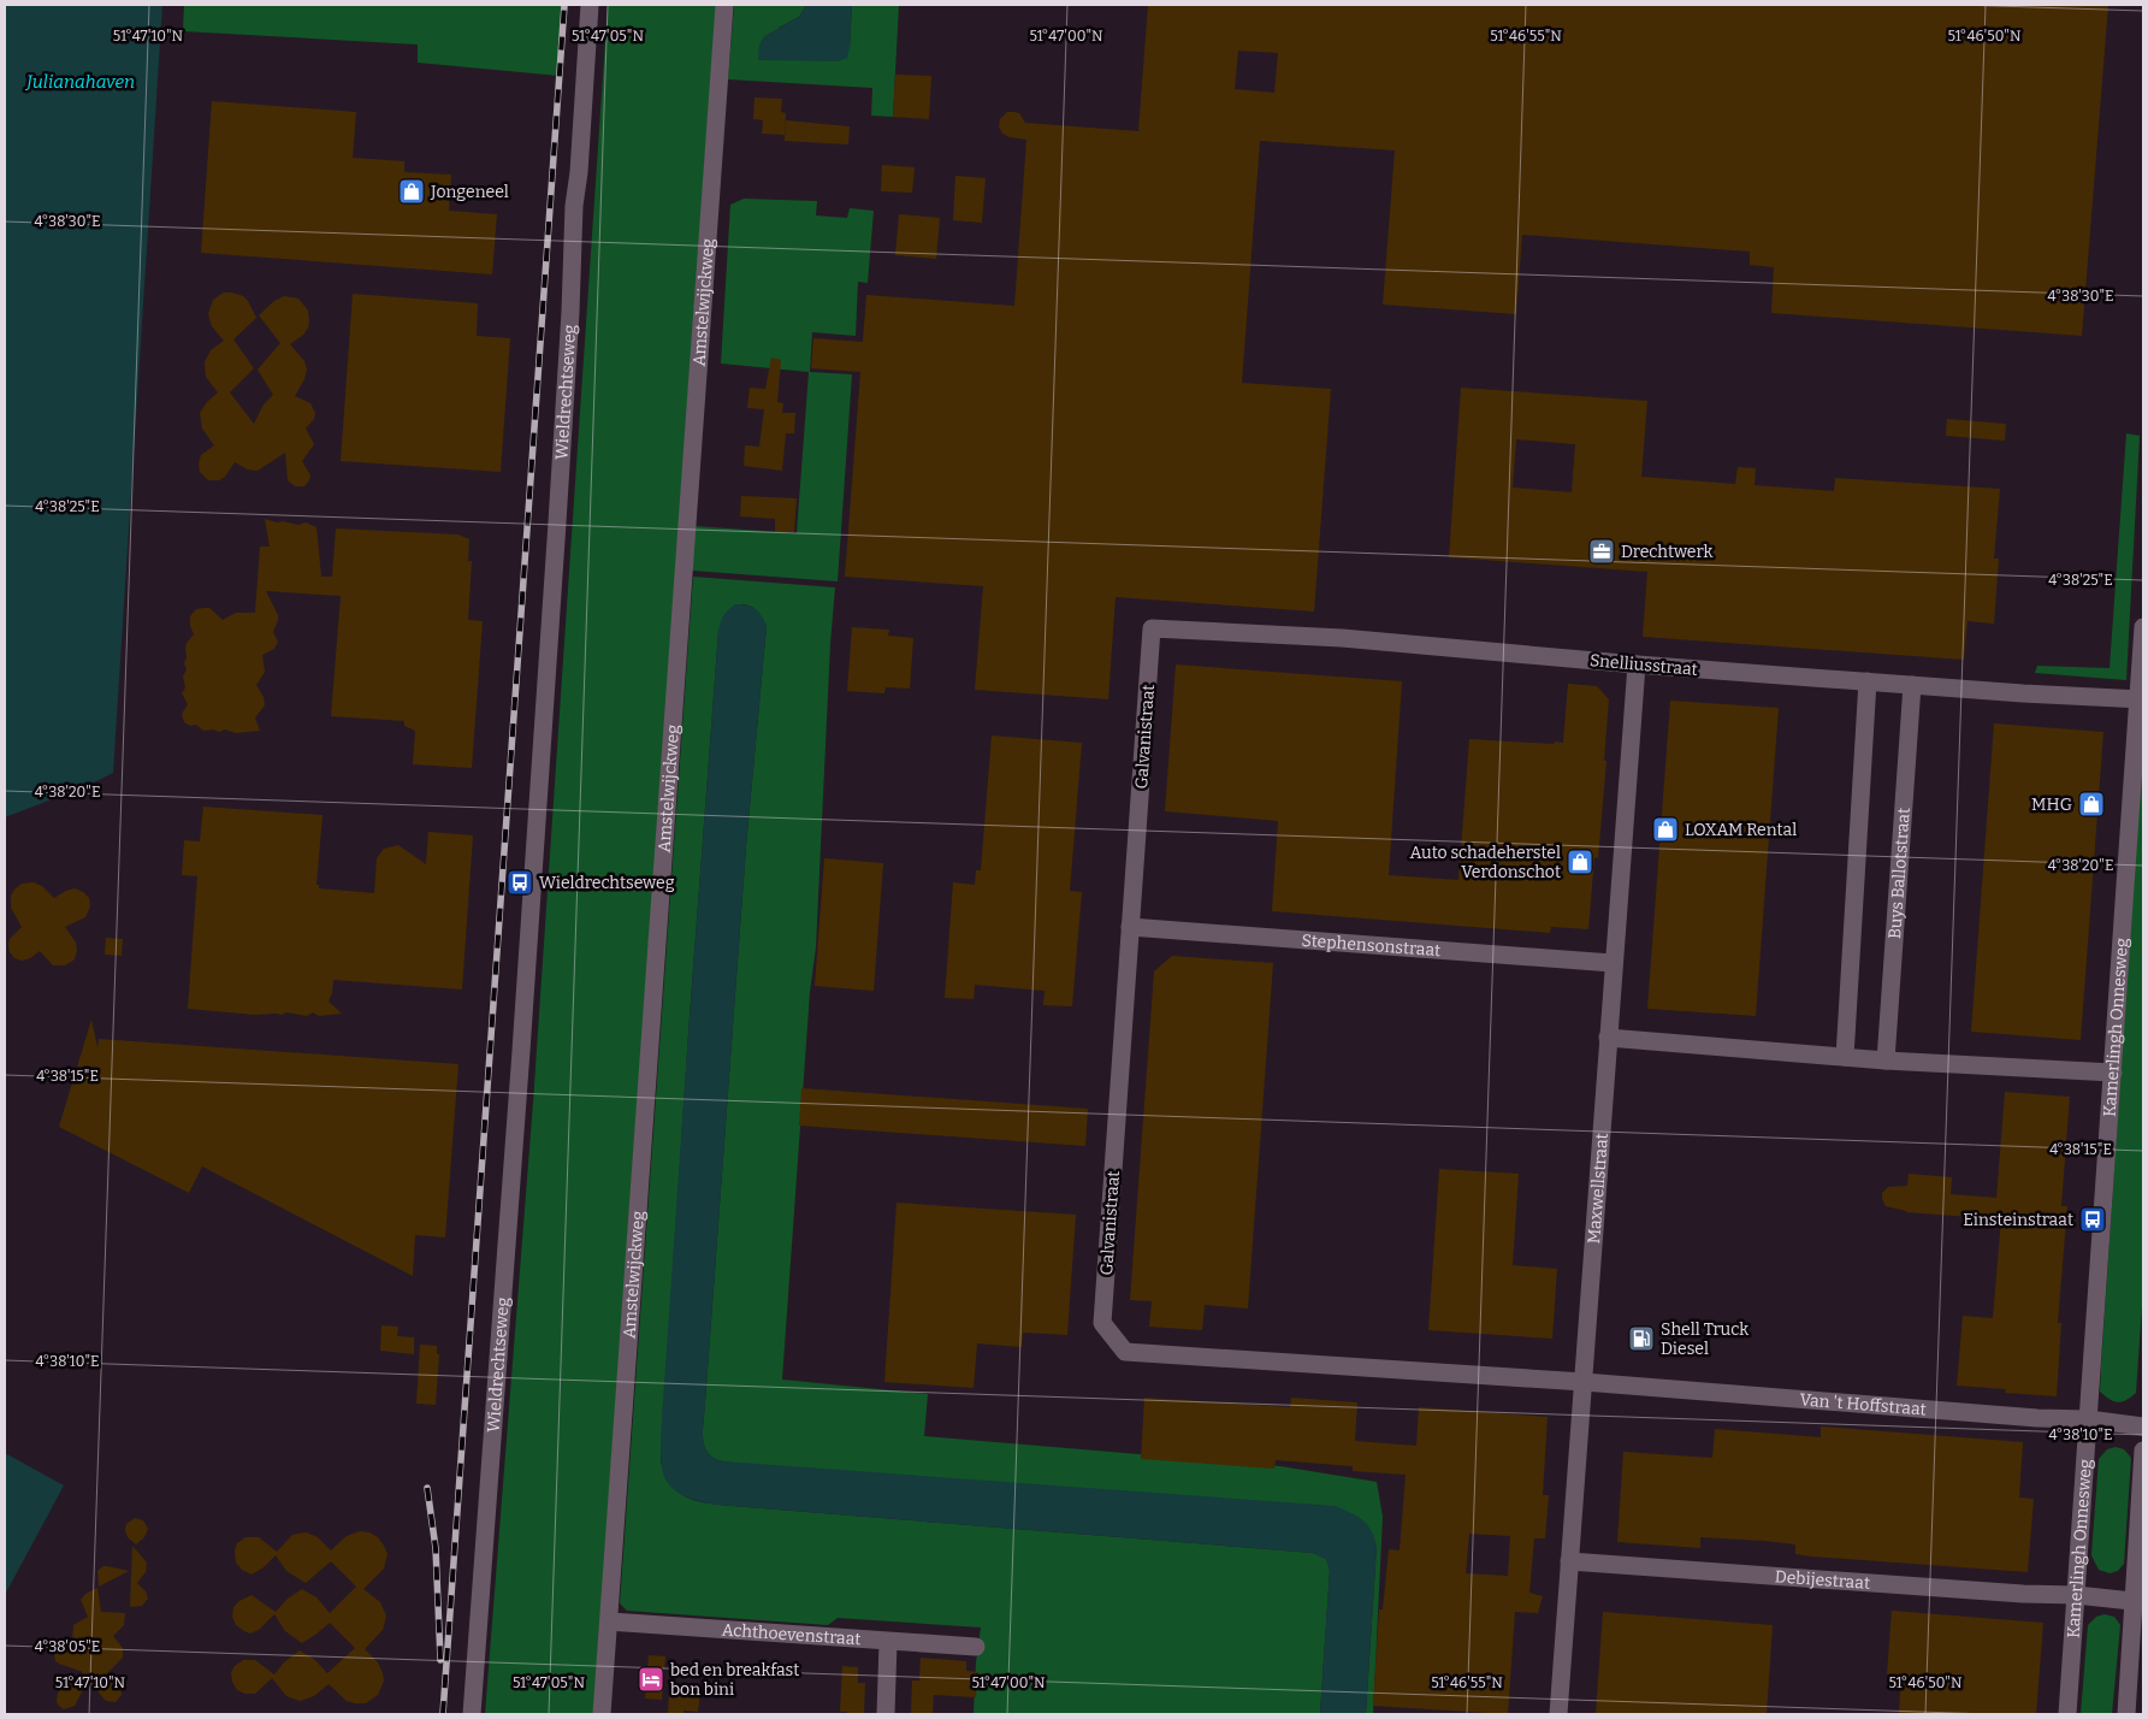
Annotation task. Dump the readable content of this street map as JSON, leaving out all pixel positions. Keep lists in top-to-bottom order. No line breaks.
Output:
{"streets":{"street":["Amstelwijckweg","Wieldrechtseweg","Snelliusstraat","Galvanistraat","Buys Ballotstraat","Stephensonstraat","Kamerlingh Onnesweg","Maxwellstraat","Van 't Hoffstraat","Debijestraat","Achthoevenstraat"]},"crossings":[["Amstelwijckweg","Achthoevenstraat"],["Snelliusstraat","Galvanistraat"],["Snelliusstraat","Buys Ballotstraat"],["Snelliusstraat","Kamerlingh Onnesweg"],["Snelliusstraat","Maxwellstraat"],["Galvanistraat","Stephensonstraat"],["Galvanistraat","Maxwellstraat"],["Galvanistraat","Van 't Hoffstraat"],["Stephensonstraat","Maxwellstraat"],["Kamerlingh Onnesweg","Van 't Hoffstraat"],["Kamerlingh Onnesweg","Debijestraat"],["Maxwellstraat","Van 't Hoffstraat"],["Maxwellstraat","Debijestraat"]],"water":["Julianahaven"],"places":{"shop":["Jongeneel","MHG","LOXAM Rental","Auto schadeherstel Verdonschot"],"office":["Drechtwerk"],"bus stop":["Wieldrechtseweg","Einsteinstraat"],"fuel station":["Shell Truck Diesel"],"hotel":["bed en breakfast bon bini"]},"coordinates":["51°47'10\"N","51°47'05\"N","51°47'00\"N","51°46'55\"N","51°46'50\"N","4°38'30\"E","4°38'25\"E","4°38'20\"E","4°38'15\"E","4°38'10\"E","4°38'05\"E"]}
